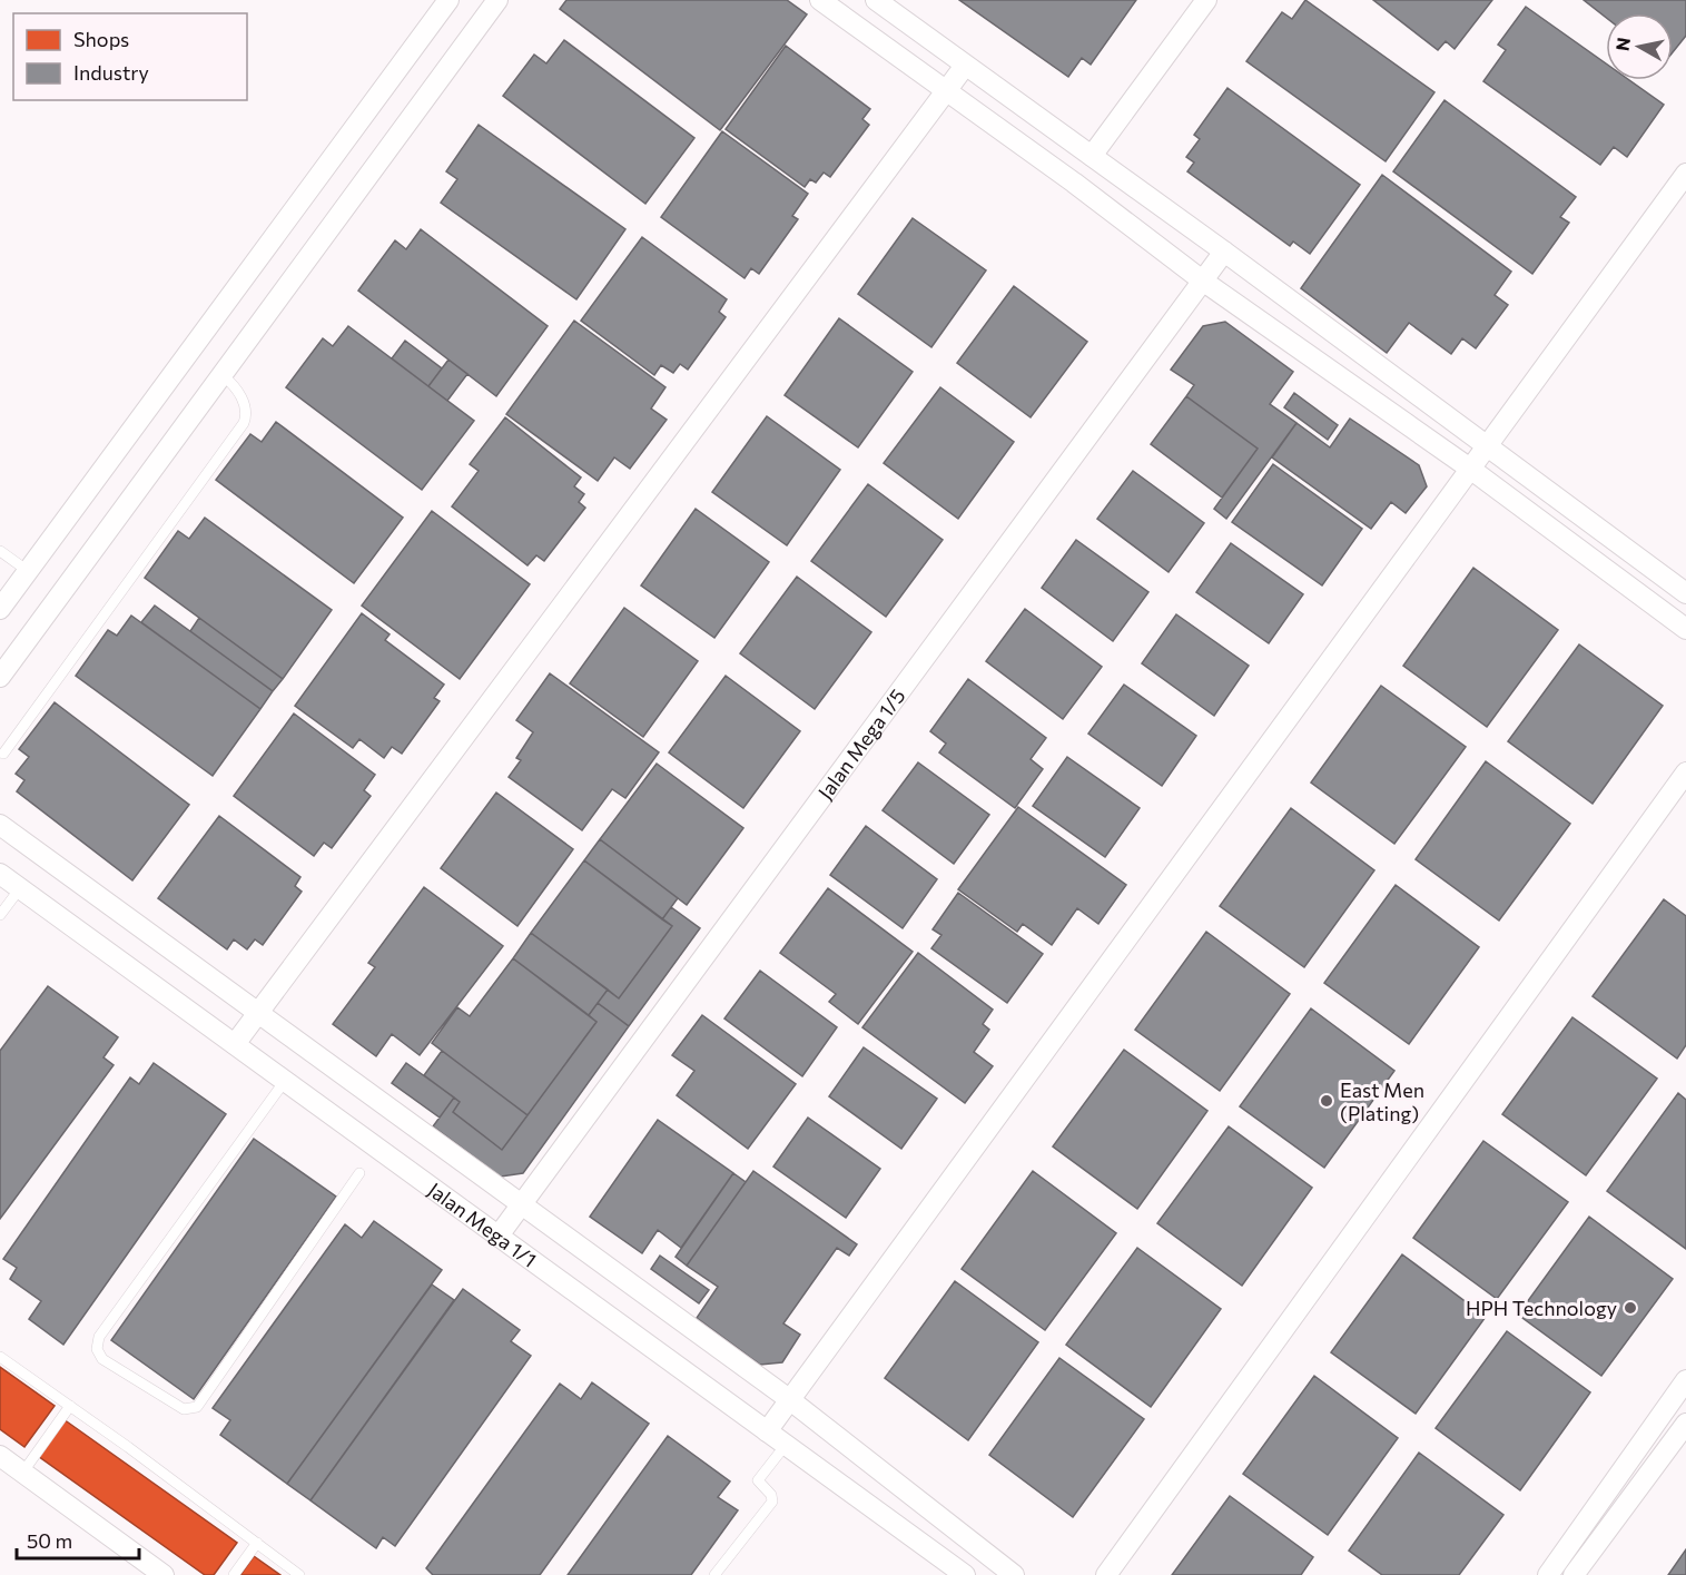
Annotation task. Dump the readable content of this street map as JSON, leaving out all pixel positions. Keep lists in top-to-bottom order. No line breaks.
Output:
{"streets":{"street":["Jalan Mega 1/5","Jalan Mega 1/1"]},"crossings":[["Jalan Mega 1/5","Jalan Mega 1/1"]],"places":["East Men (Plating)","HPH Technology"],"legend":["Shops","Industry"],"scale_bar":"50 m","north":"left"}
